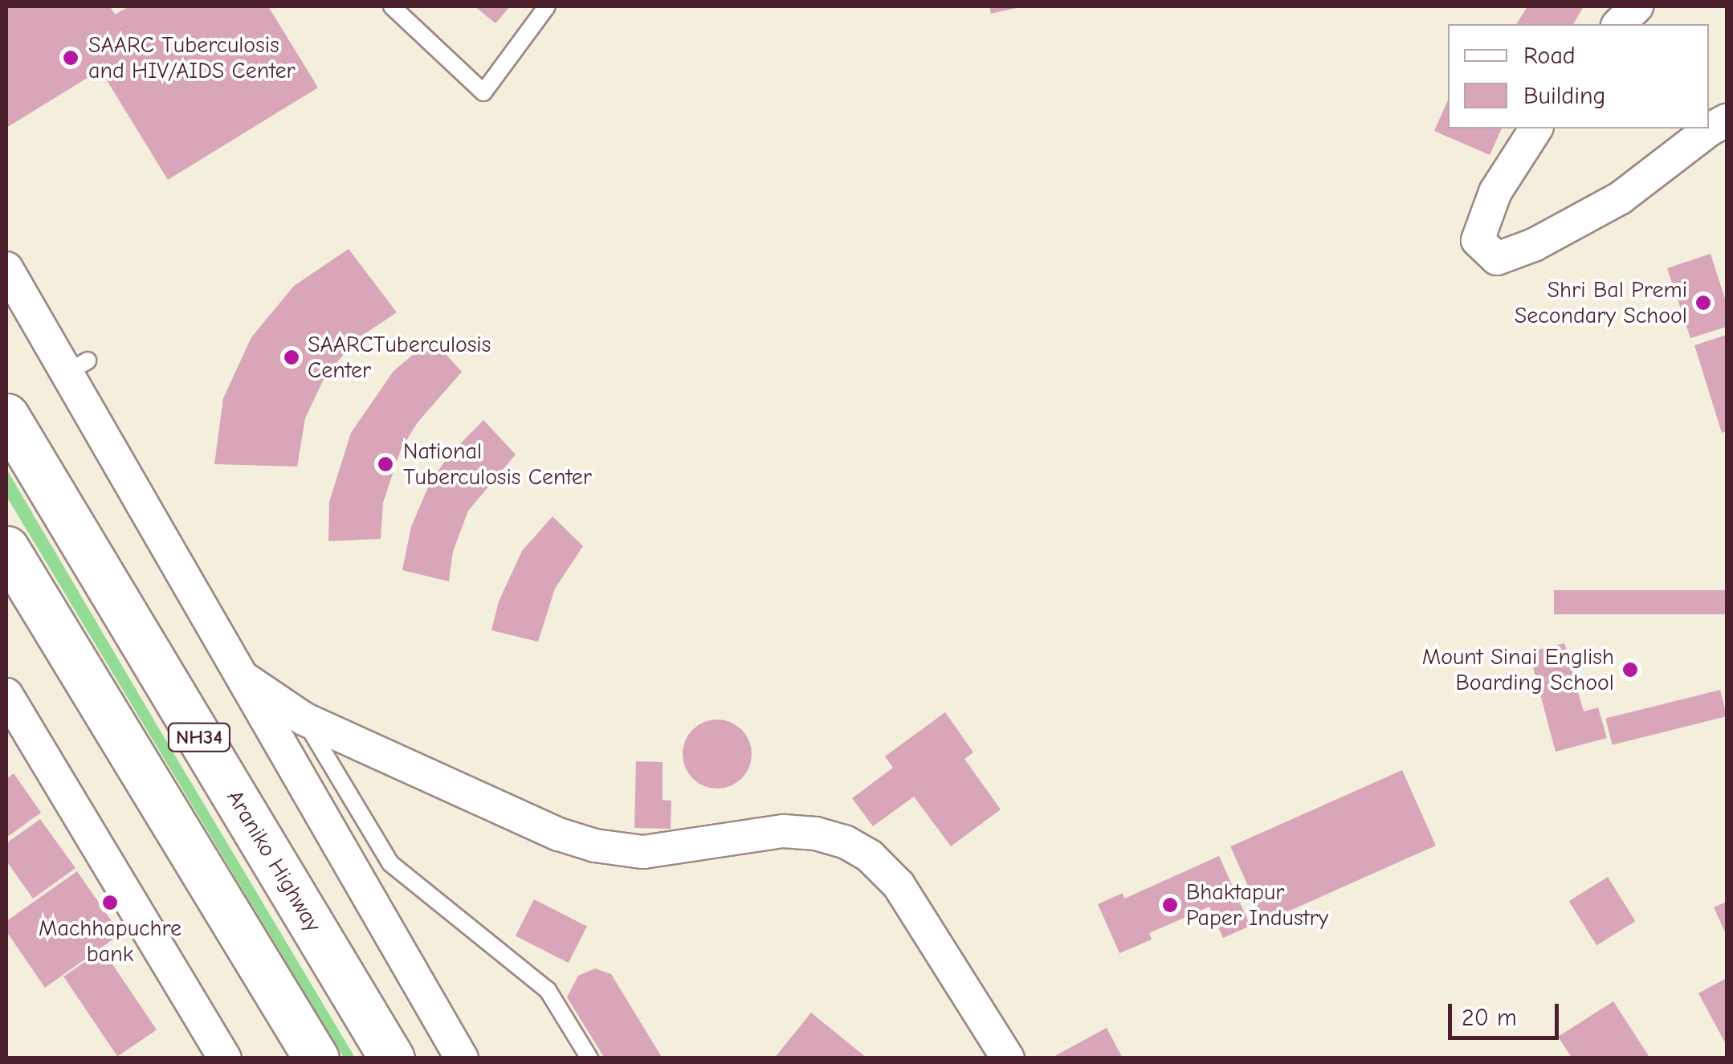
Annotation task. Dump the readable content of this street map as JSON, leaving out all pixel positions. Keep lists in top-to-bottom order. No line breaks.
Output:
{"streets":{"highway":["NH34","Araniko Highway"]},"places":["SAARC Tuberculosis and HIV/AIDS Center","Shri Bal Premi Secondary School","SAARCTuberculosis Center","National Tuberculosis Center","Mount Sinai English Boarding School","Machhapuchre bank","Bhaktapur Paper Industry"],"legend":["Road","Building"],"scale_bar":"20 m"}
